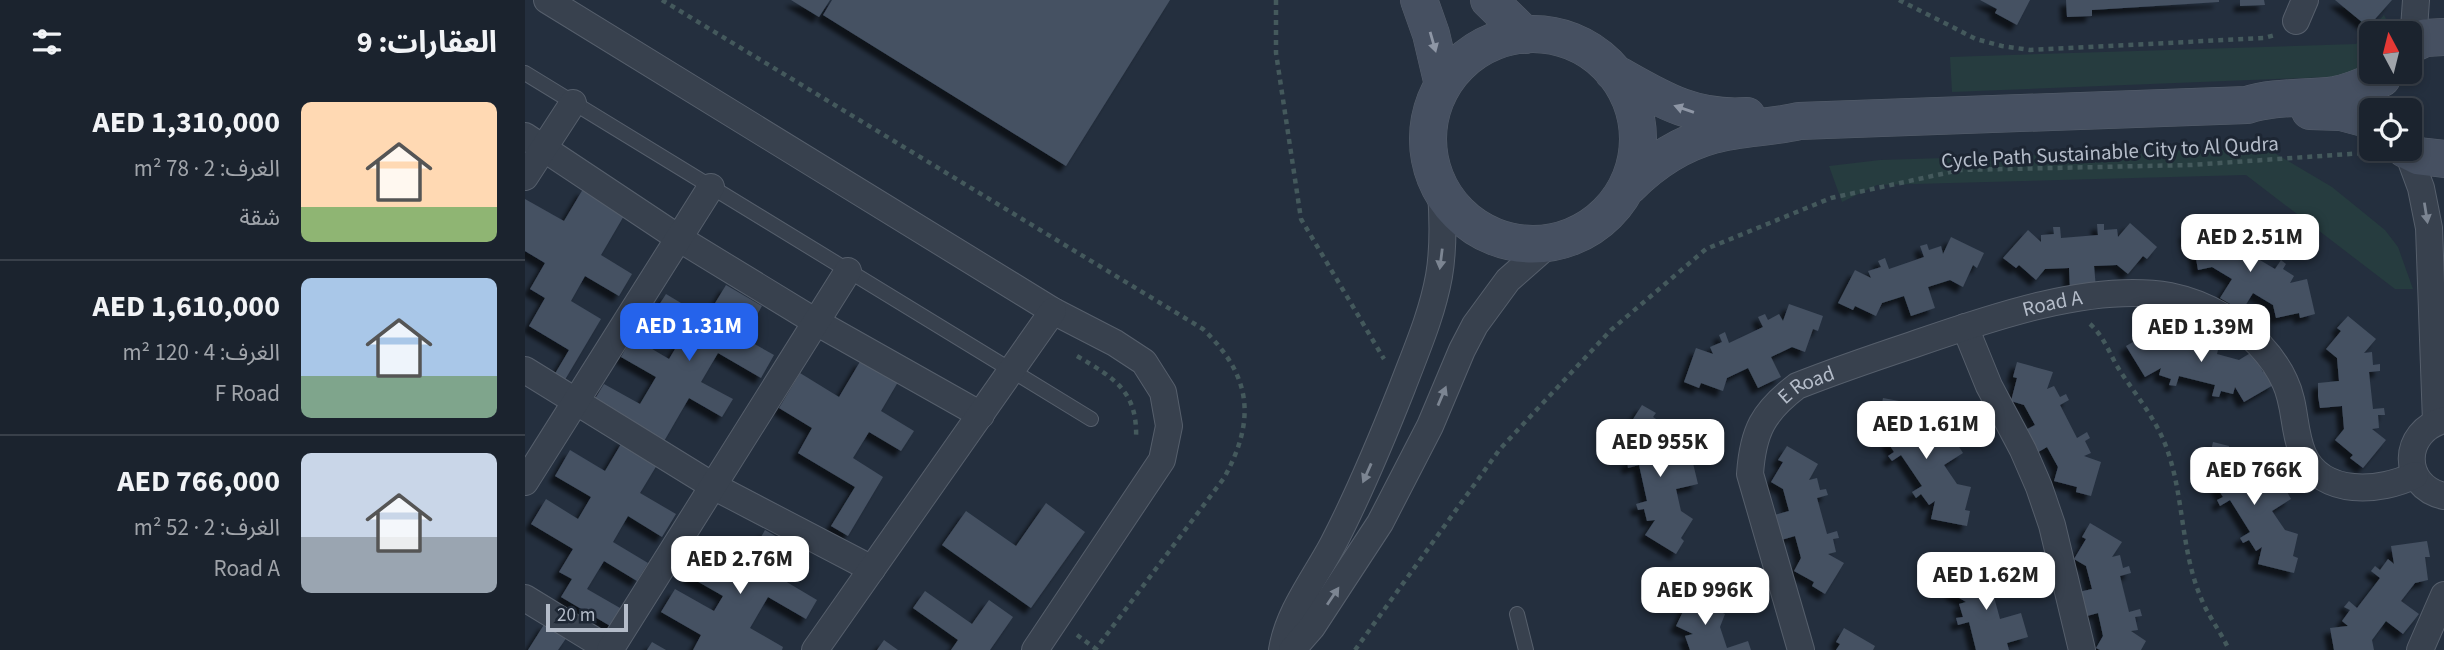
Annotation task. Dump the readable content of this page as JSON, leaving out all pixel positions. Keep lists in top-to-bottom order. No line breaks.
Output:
{"streets":{"street":["Road A","E Road"],"path":["Cycle Path Sustainable City to Al Qudra"]},"crossings":[["Road A","E Road"]],"scale_bar":"20 m","north":"top","page":{"heading":"العقارات: 9","list":[{"name":"AED 1,310,000","note":"الغرف: 2 · 78 m² · شقة"},{"name":"AED 1,610,000","note":"الغرف: 4 · 120 m² · F Road"},{"name":"AED 766,000","note":"الغرف: 2 · 52 m² · Road A"}],"price":["AED 2.51M","AED 1.31M","AED 1.39M","AED 1.61M","AED 955K","AED 766K","AED 2.76M","AED 1.62M","AED 996K"],"scale":"20 m"}}
